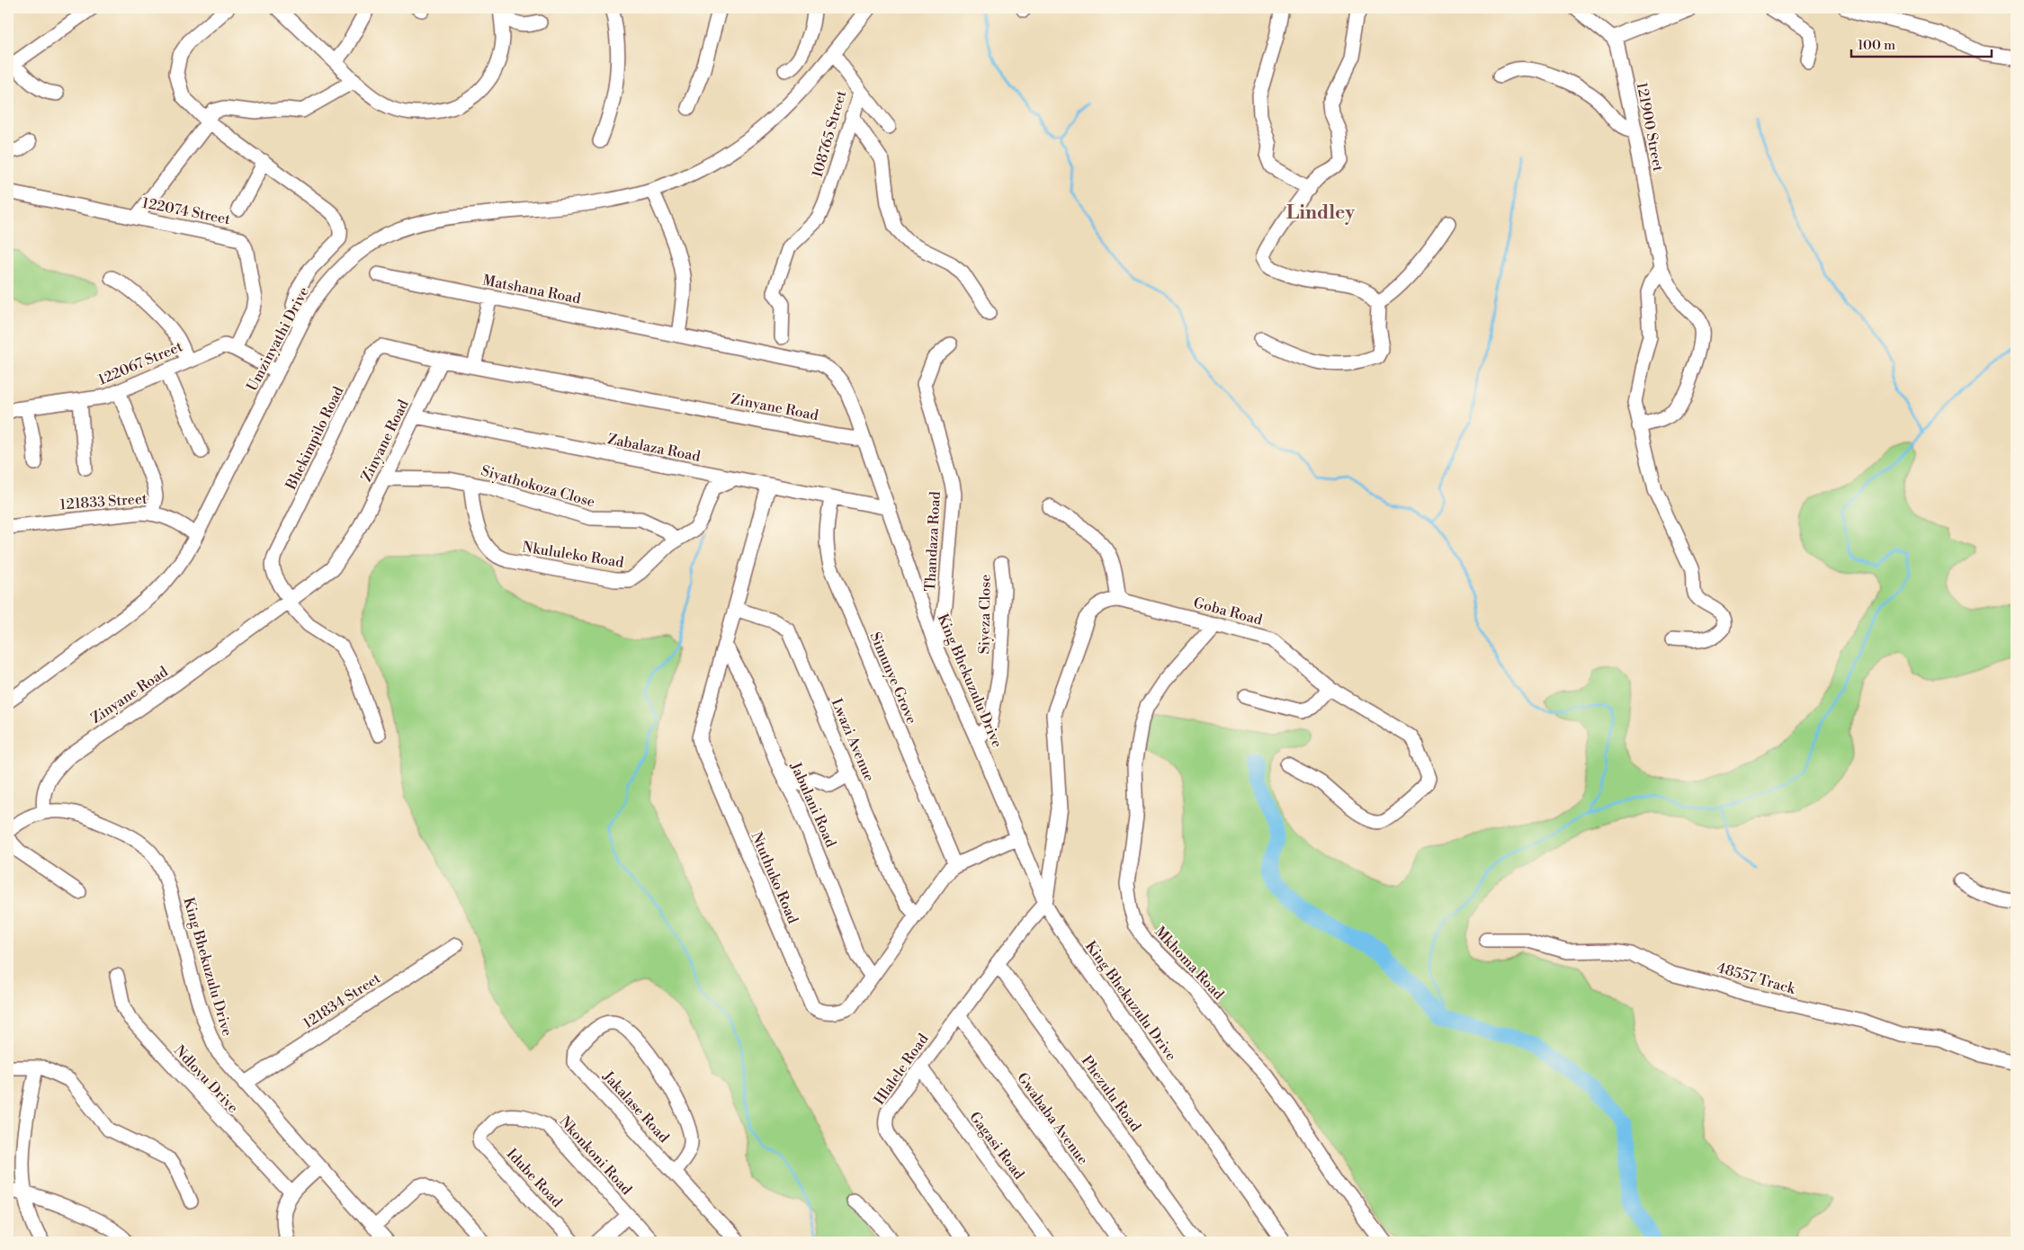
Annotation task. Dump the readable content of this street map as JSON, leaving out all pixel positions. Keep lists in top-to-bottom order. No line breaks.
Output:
{"streets":{"street":["121900 Street","108765 Street","122074 Street","Matshana Road","Umzinyathi Drive","122067 Street","Zinyane Road","Bhekimpilo Road","Zabalaza Road","Siyathokoza Close","121833 Street","Thandaza Road","Nkululeko Road","Goba Road","Siyeza Close","Simunye Grove","King Bhekuzulu Drive","Lwazi Avenue","Jabulani Road","Ntuthuko Road","Mkhoma Road","48557 Track","121834 Street","Hlalele Road","Ndlovu Drive","Phezulu Road","Jakalase Road","Gwababa Avenue","Gagasi Road","Nkonkoni Road","Idube Road"]},"crossings":[["108765 Street","Umzinyathi Drive"],["122074 Street","122067 Street"],["Matshana Road","King Bhekuzulu Drive"],["Umzinyathi Drive","121833 Street"],["Zinyane Road","Bhekimpilo Road"],["Zinyane Road","Zabalaza Road"],["Zinyane Road","Siyathokoza Close"],["Zinyane Road","King Bhekuzulu Drive"],["Zabalaza Road","Nkululeko Road"],["Zabalaza Road","Simunye Grove"],["Zabalaza Road","King Bhekuzulu Drive"],["Zabalaza Road","Ntuthuko Road"],["Siyathokoza Close","Nkululeko Road"],["Thandaza Road","King Bhekuzulu Drive"],["Goba Road","Mkhoma Road"],["Siyeza Close","King Bhekuzulu Drive"],["Simunye Grove","Ntuthuko Road"],["King Bhekuzulu Drive","Ntuthuko Road"],["King Bhekuzulu Drive","121834 Street"],["King Bhekuzulu Drive","Hlalele Road"],["Lwazi Avenue","Ntuthuko Road"],["Jabulani Road","Ntuthuko Road"],["Hlalele Road","Phezulu Road"],["Hlalele Road","Gwababa Avenue"],["Hlalele Road","Gagasi Road"],["Nkonkoni Road","Idube Road"]],"districts":["Lindley"],"scale_bar":"100 m"}
